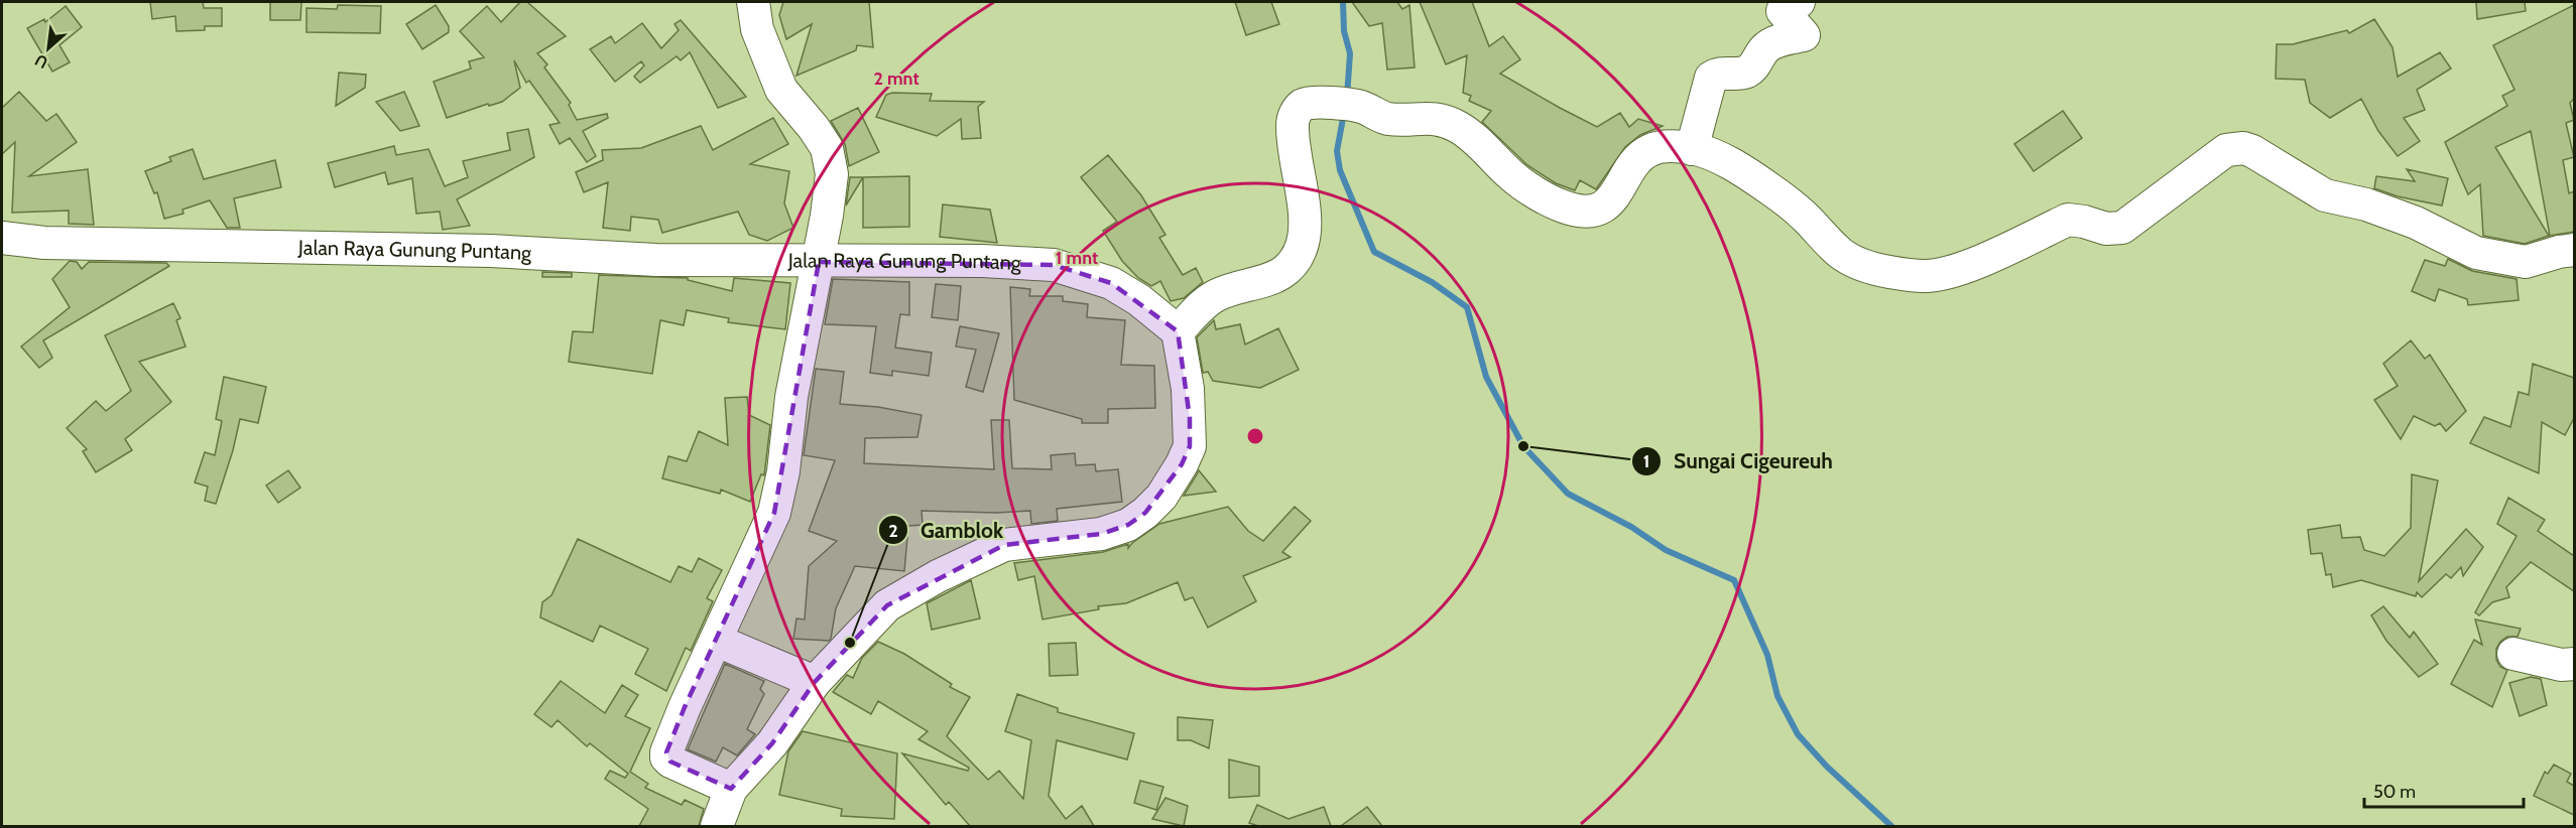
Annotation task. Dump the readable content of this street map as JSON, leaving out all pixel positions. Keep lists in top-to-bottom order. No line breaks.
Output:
{"streets":{"street":["Jalan Raya Gunung Puntang"]},"places":["Sungai Cigeureuh","Gamblok"],"scale_bar":"50 m","north":"bottom left","rings":["2 mnt","1 mnt"]}
